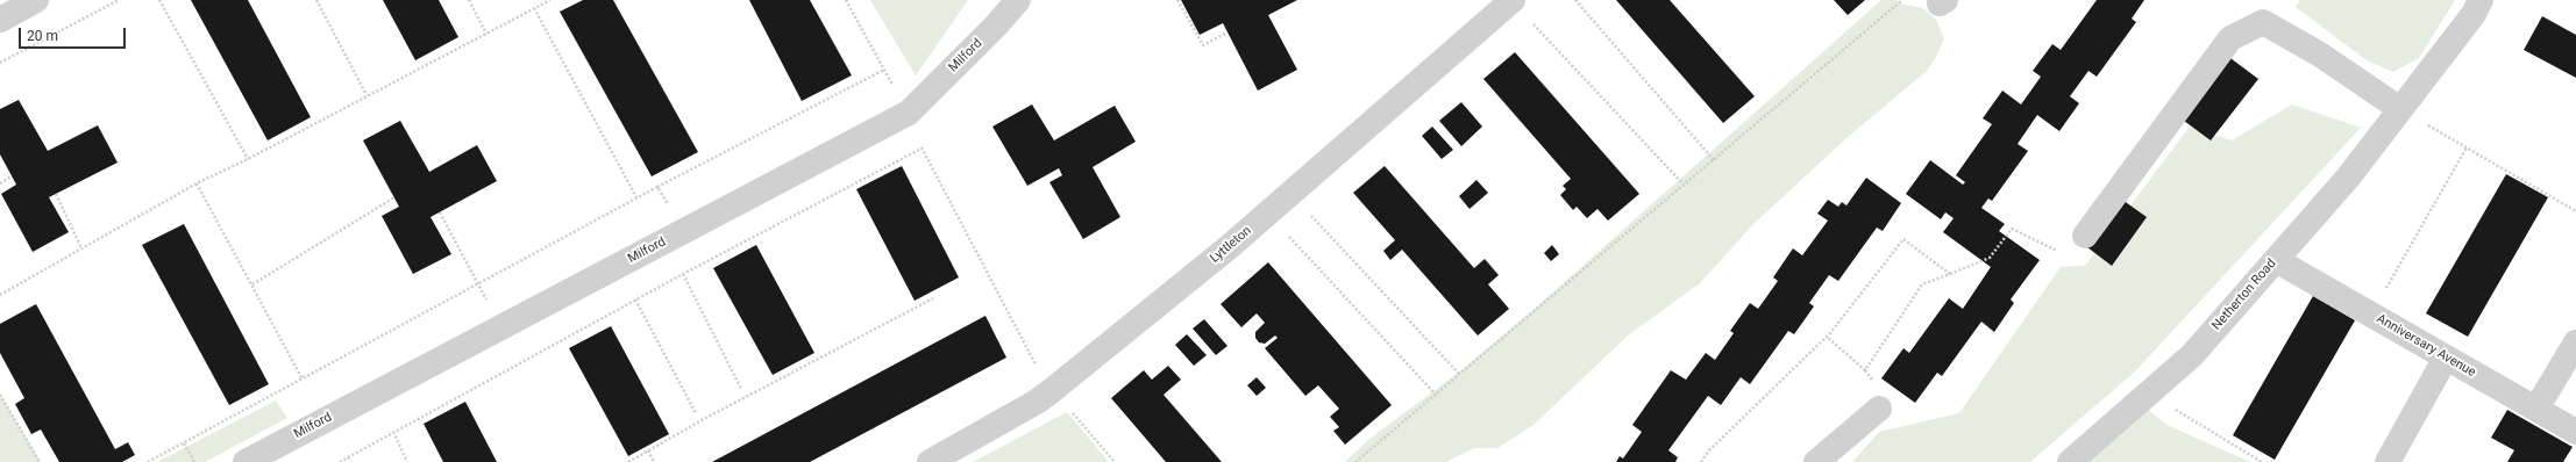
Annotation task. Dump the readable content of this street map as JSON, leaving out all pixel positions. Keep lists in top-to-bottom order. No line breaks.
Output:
{"streets":{"street":["Milford","Lyttleton","Netherton Road","Anniversary Avenue"]},"crossings":[["Netherton Road","Anniversary Avenue"]],"scale_bar":"20 m"}
